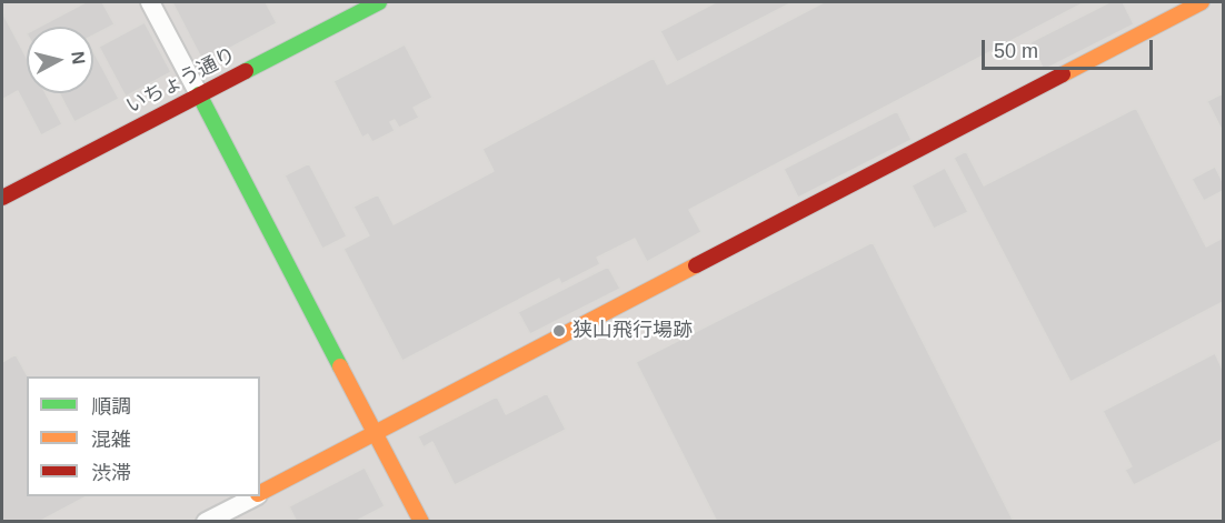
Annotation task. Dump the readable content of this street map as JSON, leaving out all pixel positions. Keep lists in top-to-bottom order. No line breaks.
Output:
{"streets":{"street":["いちょう通り"]},"places":["狭山飛行場跡"],"legend":["順調","混雑","渋滞"],"scale_bar":"50 m","north":"right"}
